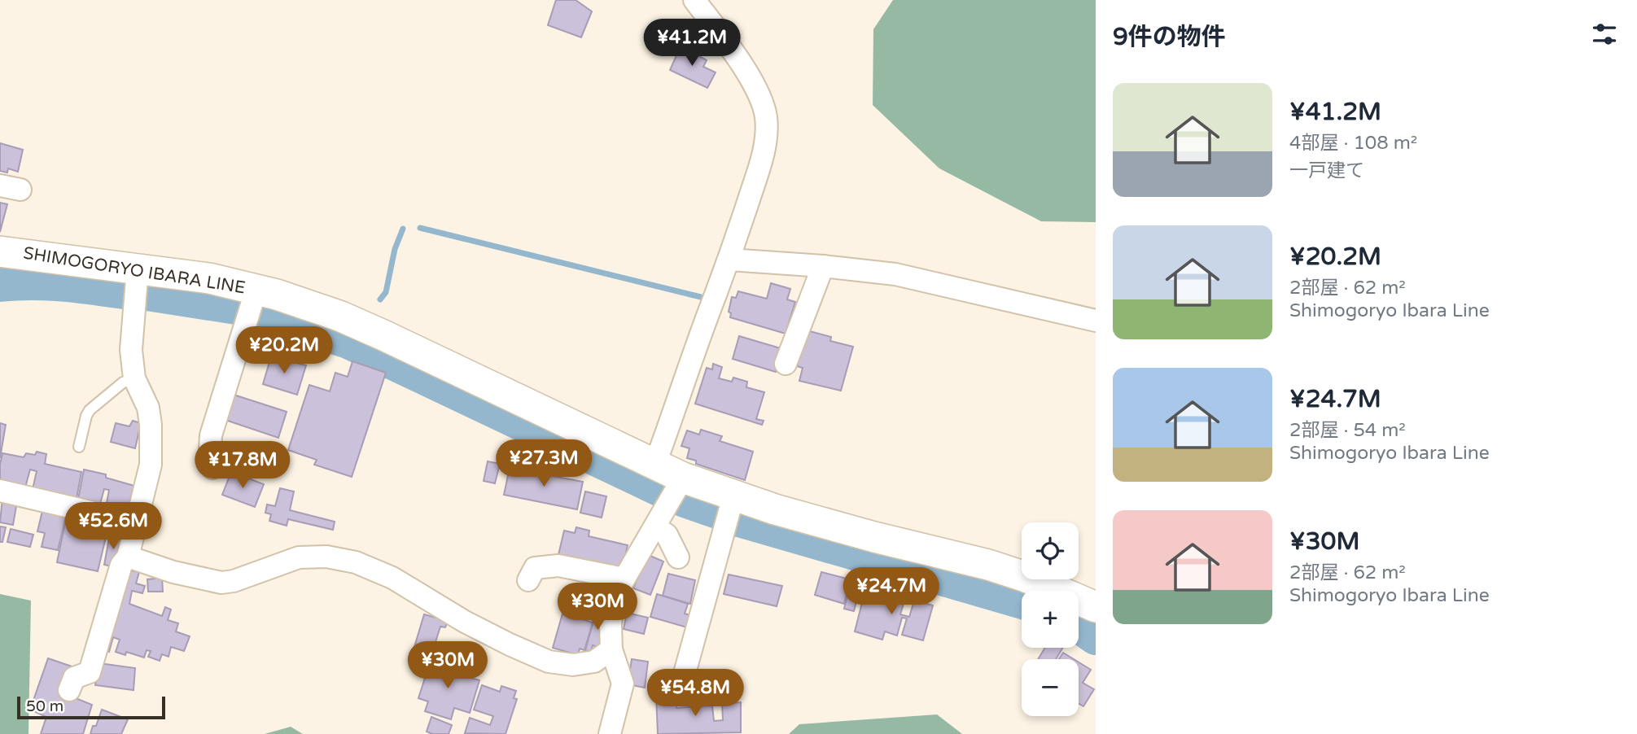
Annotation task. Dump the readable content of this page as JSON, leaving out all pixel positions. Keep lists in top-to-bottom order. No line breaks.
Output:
{"streets":{"main road":["SHIMOGORYO IBARA LINE"]},"scale_bar":"50 m","page":{"heading":"9件の物件","price":["¥41.2M","¥20.2M","¥27.3M","¥17.8M","¥52.6M","¥24.7M","¥30M","¥30M","¥54.8M"],"list":[{"name":"¥41.2M","note":"4部屋 · 108 m² · 一戸建て"},{"name":"¥20.2M","note":"2部屋 · 62 m² · Shimogoryo Ibara Line"},{"name":"¥24.7M","note":"2部屋 · 54 m² · Shimogoryo Ibara Line"},{"name":"¥30M","note":"2部屋 · 62 m² · Shimogoryo Ibara Line"}],"map_buttons":["+","−"],"scale":"50 m"}}
